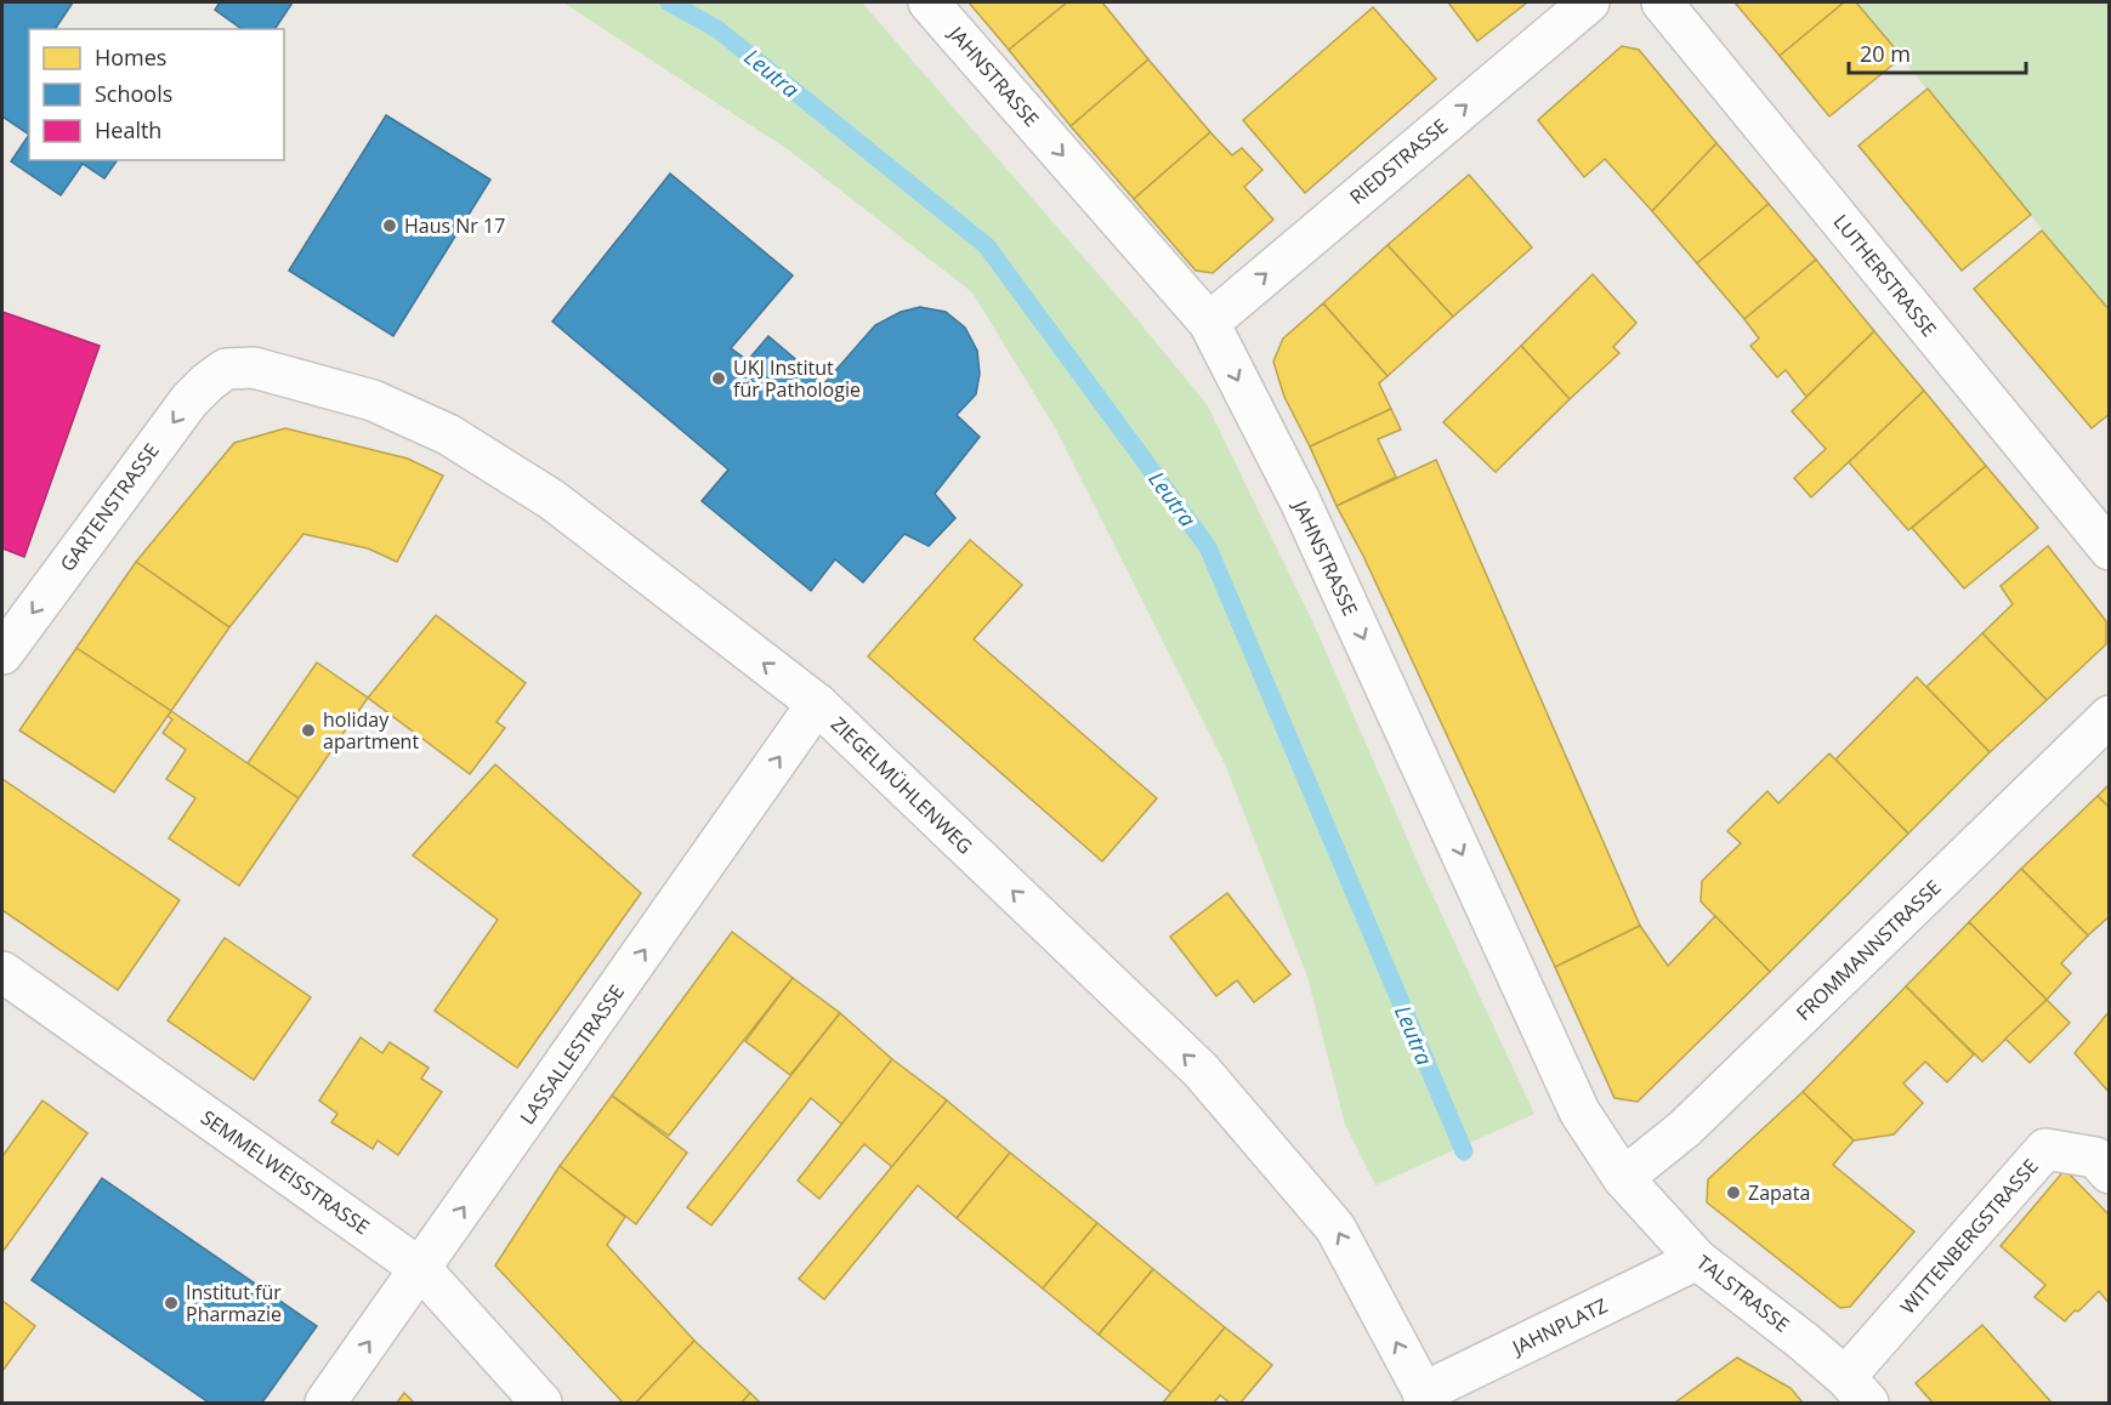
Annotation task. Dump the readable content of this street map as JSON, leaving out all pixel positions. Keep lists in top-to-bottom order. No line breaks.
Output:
{"streets":{"street":["JAHNSTRASSE","RIEDSTRASSE","LUTHERSTRASSE","GARTENSTRASSE","ZIEGELMÜHLENWEG","FROMMANNSTRASSE","LASSALLESTRASSE","SEMMELWEISSTRASSE","WITTENBERGSTRASSE","TALSTRASSE","JAHNPLATZ"]},"crossings":[["JAHNSTRASSE","RIEDSTRASSE"],["JAHNSTRASSE","FROMMANNSTRASSE"],["JAHNSTRASSE","TALSTRASSE"],["GARTENSTRASSE","ZIEGELMÜHLENWEG"],["ZIEGELMÜHLENWEG","LASSALLESTRASSE"],["ZIEGELMÜHLENWEG","JAHNPLATZ"],["FROMMANNSTRASSE","TALSTRASSE"],["LASSALLESTRASSE","SEMMELWEISSTRASSE"],["WITTENBERGSTRASSE","TALSTRASSE"],["TALSTRASSE","JAHNPLATZ"]],"one_way":["JAHNSTRASSE","RIEDSTRASSE","GARTENSTRASSE","ZIEGELMÜHLENWEG","LASSALLESTRASSE"],"water":["Leutra"],"places":["Haus Nr 17","UKJ Institut für Pathologie","holiday apartment","Zapata","Institut für Pharmazie"],"legend":["Homes","Schools","Health"],"scale_bar":"20 m"}
